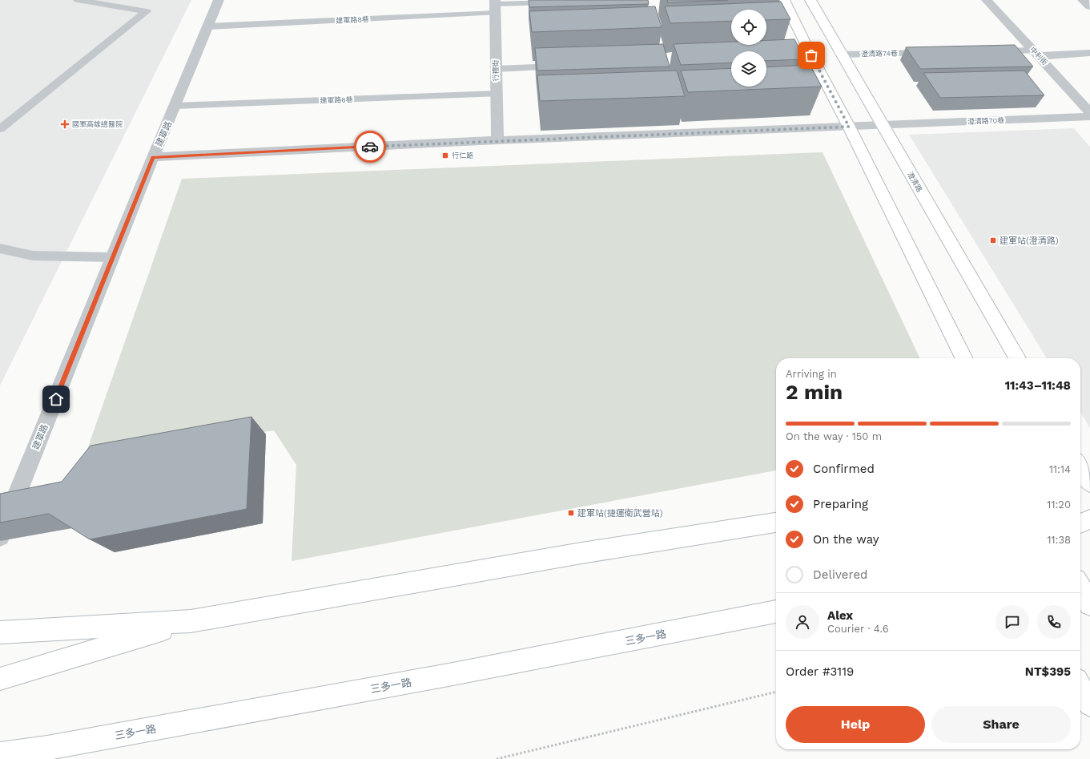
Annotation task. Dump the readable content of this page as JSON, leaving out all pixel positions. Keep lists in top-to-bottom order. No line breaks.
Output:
{"streets":{"street":["中利街","行禮街","澄清路70巷","建軍路","澄清路","三多一路"],"lane":["建軍路8巷","澄清路74巷","建軍路6巷"]},"crossings":[["建軍路8巷","行禮街"],["建軍路8巷","建軍路"],["澄清路74巷","澄清路"],["行禮街","建軍路6巷"],["建軍路6巷","建軍路"],["澄清路70巷","澄清路"]],"places":{"health":["國軍高雄總醫院"],"transit":["行仁路","建軍站(澄清路)","建軍站(捷運衛武營站)"]},"page":{"heading":["2 min","Arriving in","11:43–11:48"],"panel":["Alex","Courier · 4.6","Order #3119","NT$395"],"bar":"On the way · 150 m","list":[["Confirmed","11:14"],["Preparing","11:20"],["On the way","11:38"],"Delivered"],"buttons":["Help","Share"]}}
